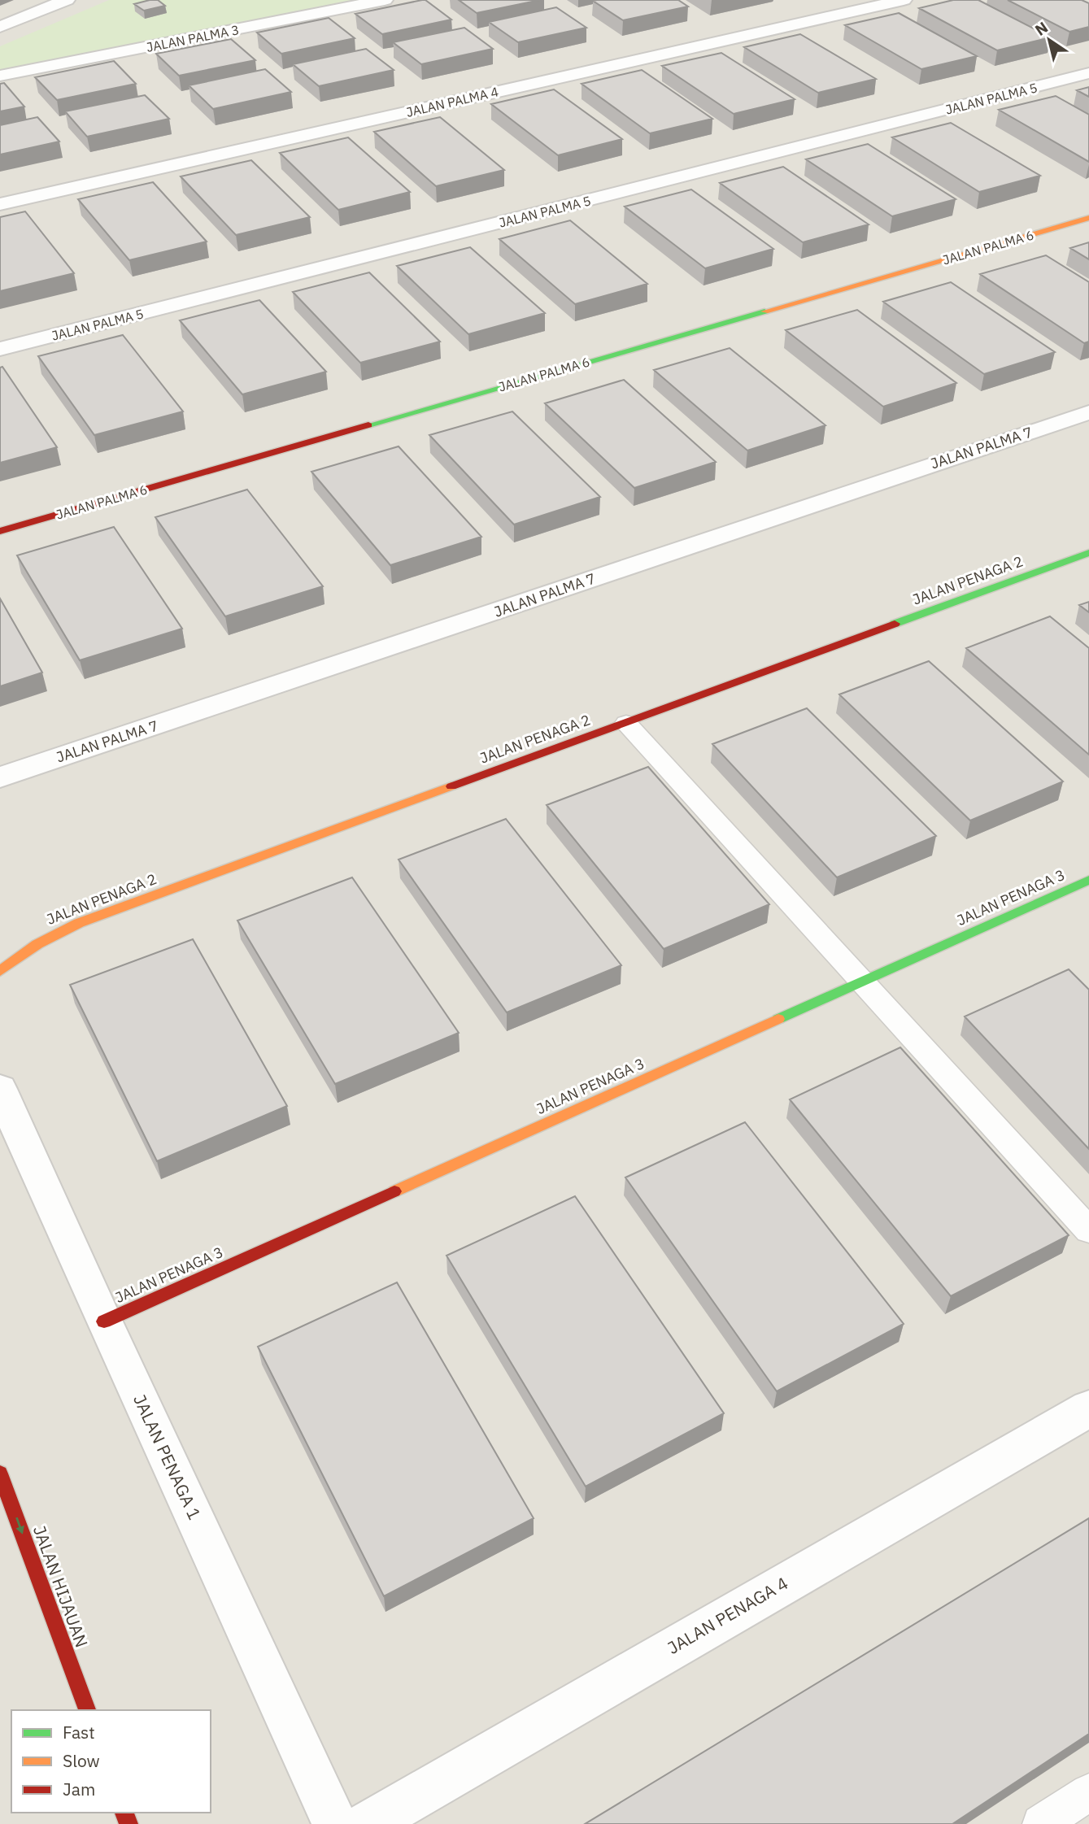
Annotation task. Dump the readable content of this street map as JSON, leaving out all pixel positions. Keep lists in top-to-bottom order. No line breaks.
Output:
{"streets":{"street":["JALAN PALMA 3","JALAN PALMA 5","JALAN PALMA 4","JALAN PALMA 6","JALAN PALMA 7","JALAN PENAGA 2","JALAN PENAGA 3","JALAN PENAGA 1","JALAN HIJAUAN","JALAN PENAGA 4"]},"crossings":[["JALAN PENAGA 3","JALAN PENAGA 1"]],"one_way":["JALAN HIJAUAN"],"legend":["Fast","Slow","Jam"],"north":"top left"}
